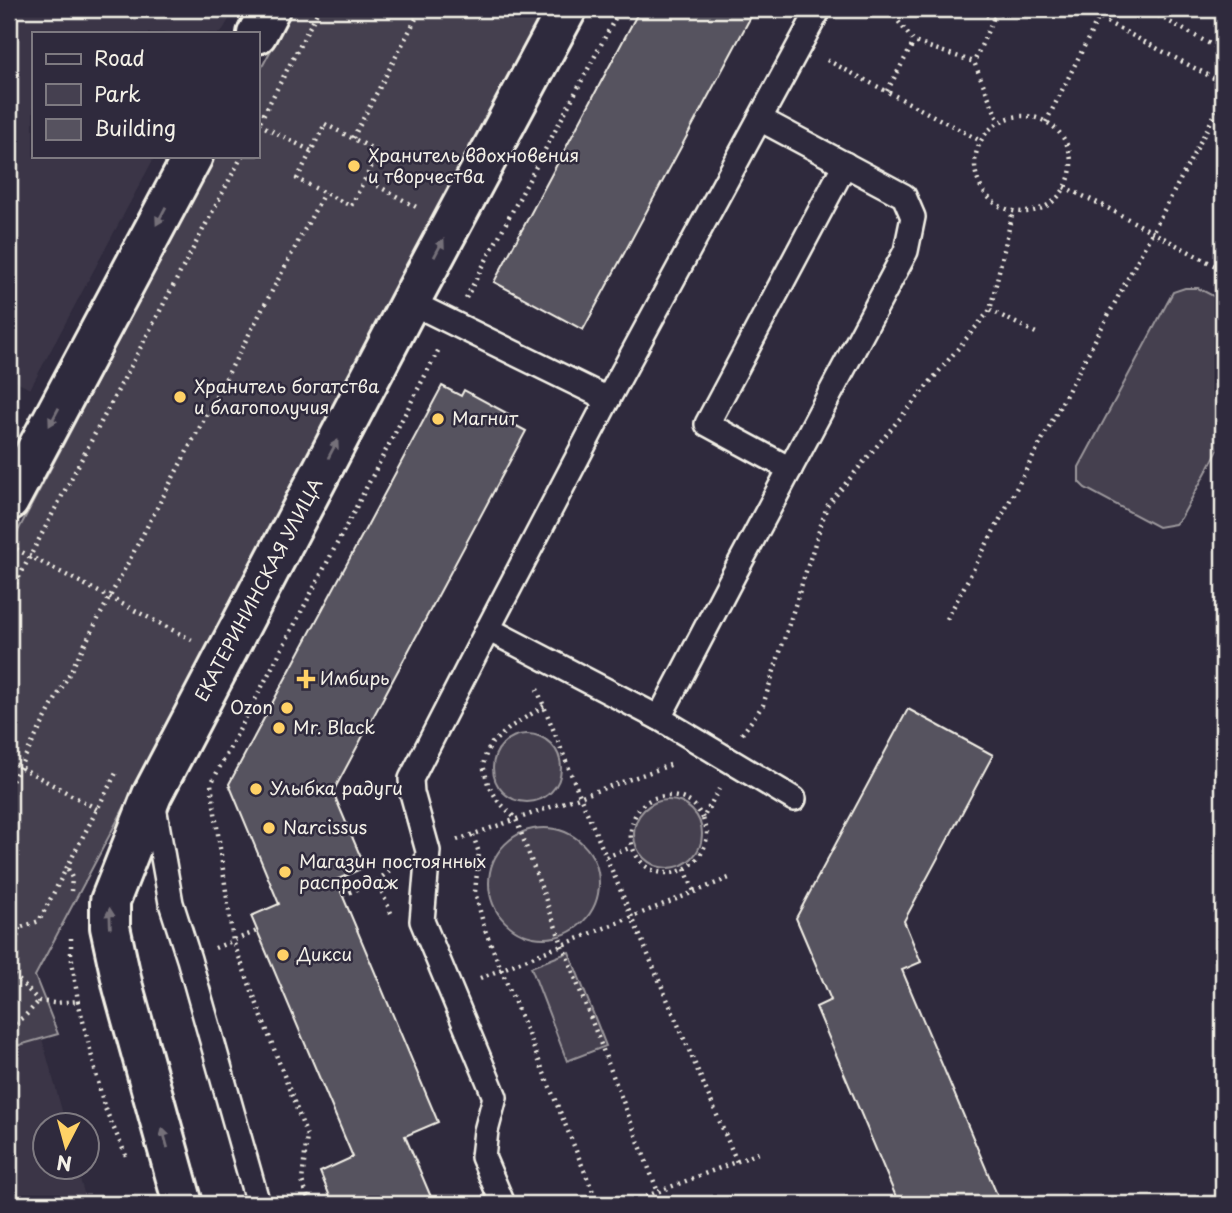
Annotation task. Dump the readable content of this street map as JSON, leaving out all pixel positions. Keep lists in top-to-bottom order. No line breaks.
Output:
{"streets":{"street":["ЕКАТЕРИНИНСКАЯ УЛИЦА"]},"places":{"other":["Хранитель вдохновения и творчества","Хранитель богатства и благополучия","Магнит","Ozon","Mr. Black","Улыбка радуги","Narcissus","Магазин постоянных распродаж","Дикси"],"health":["Имбирь"]},"legend":["Road","Park","Building"],"north":"bottom"}
